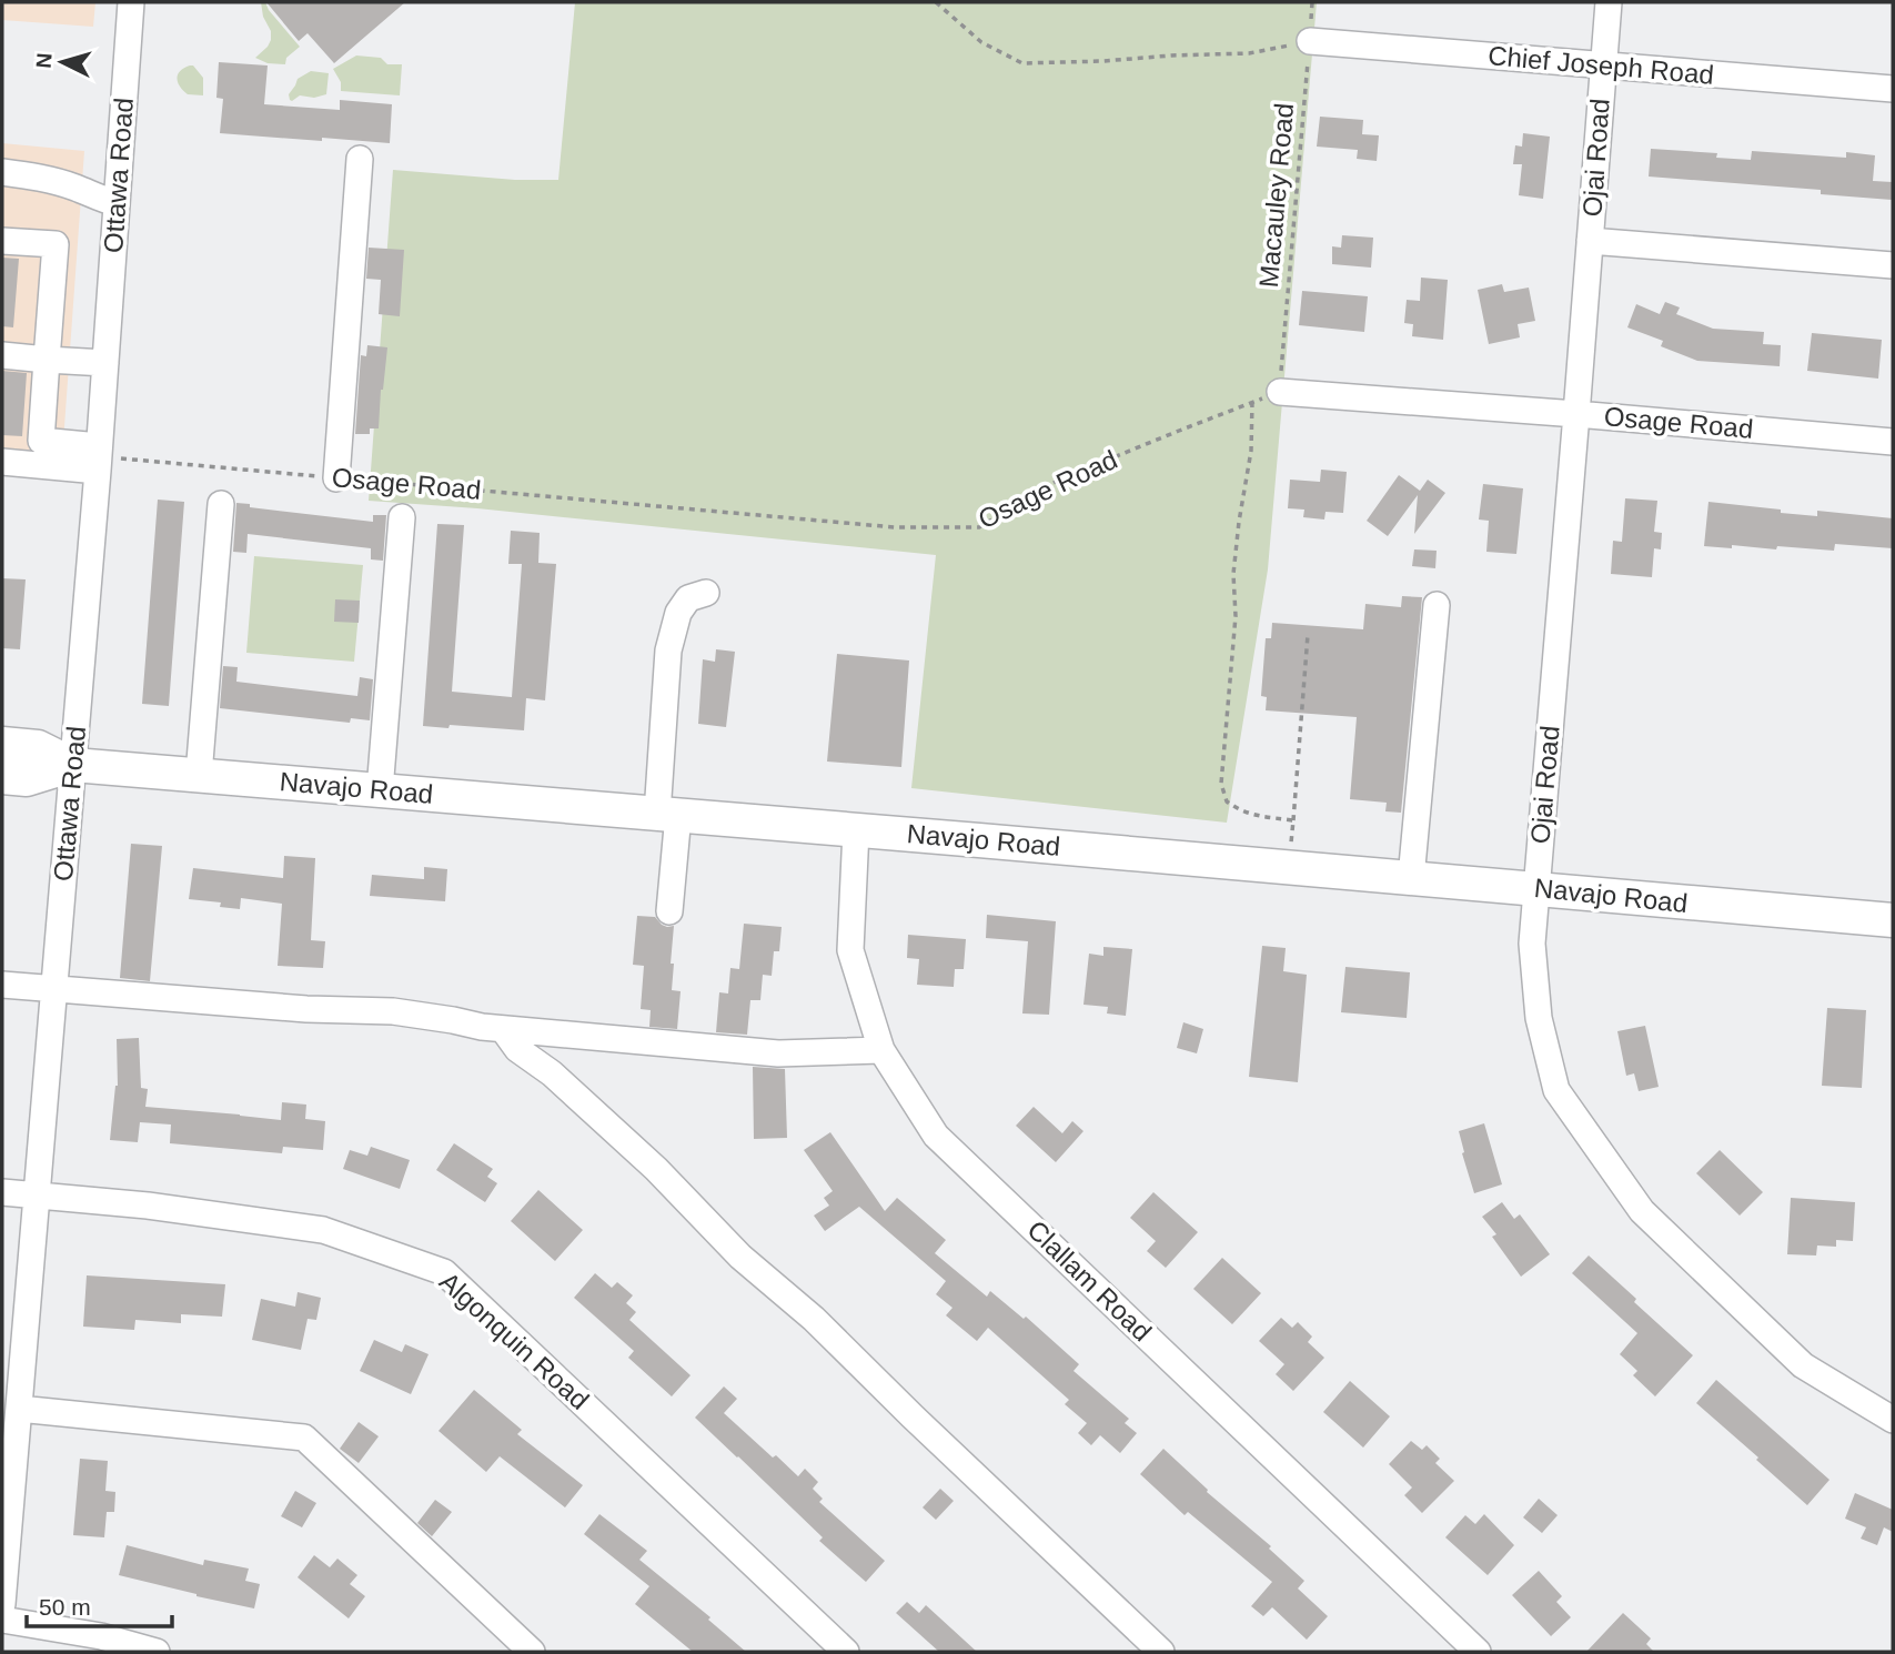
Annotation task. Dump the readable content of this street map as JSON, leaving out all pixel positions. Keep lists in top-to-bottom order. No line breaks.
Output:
{"streets":{"main road":["Navajo Road"],"street":["Chief Joseph Road","Ojai Road","Ottawa Road","Osage Road","Clallam Road","Algonquin Road"],"path":["Macauley Road"]},"crossings":[["Chief Joseph Road","Ojai Road"],["Chief Joseph Road","Macauley Road"],["Ojai Road","Osage Road"],["Ojai Road","Navajo Road"],["Ottawa Road","Osage Road"],["Ottawa Road","Navajo Road"],["Ottawa Road","Algonquin Road"],["Macauley Road","Osage Road"],["Navajo Road","Clallam Road"]],"scale_bar":"50 m","north":"left"}
